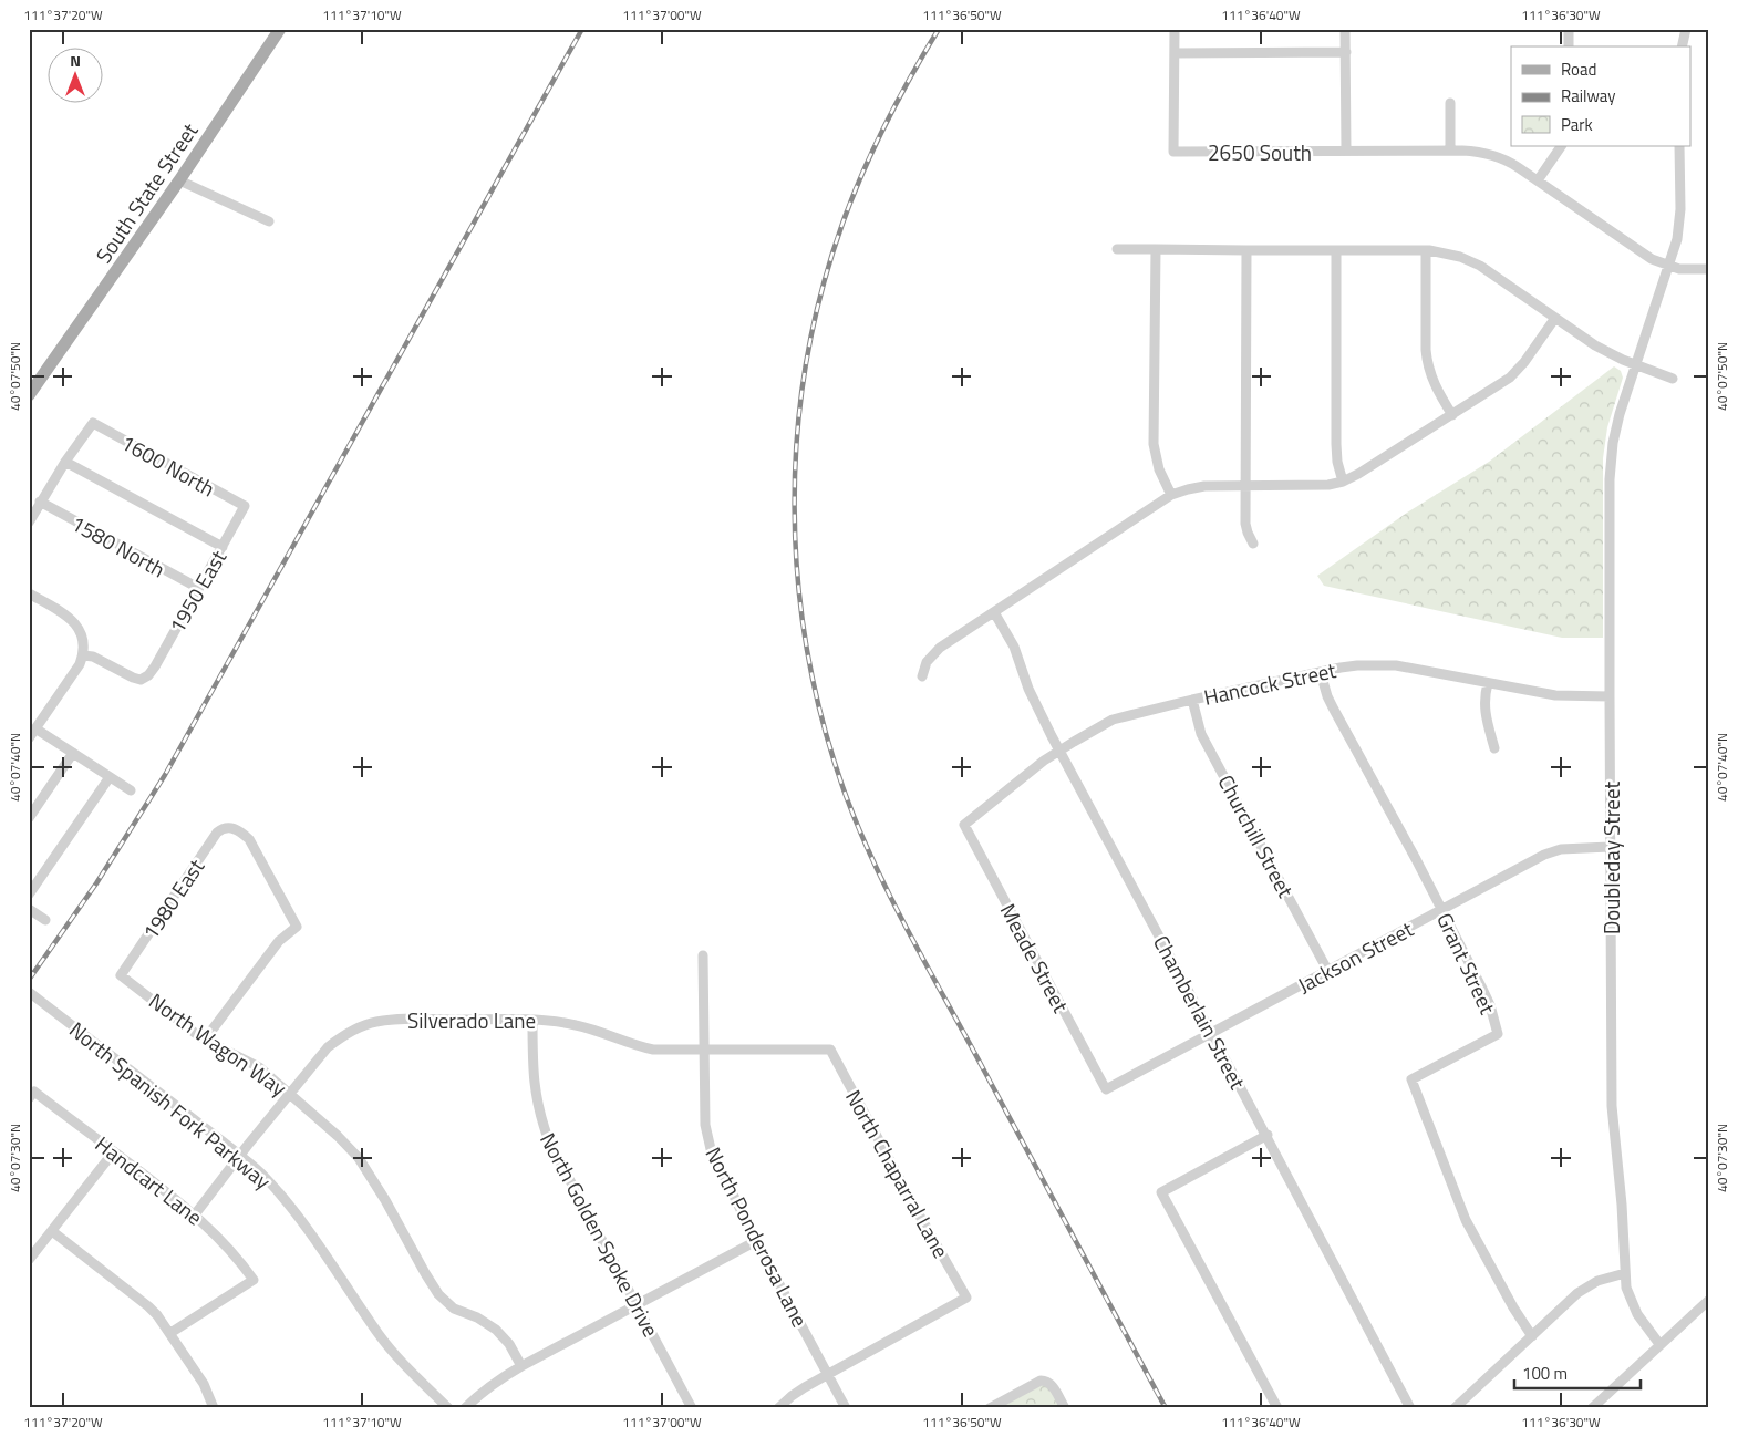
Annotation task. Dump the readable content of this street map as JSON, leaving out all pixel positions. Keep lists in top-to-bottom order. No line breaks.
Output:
{"streets":{"main road":["South State Street"],"street":["2650 South","1600 North","1580 North","1950 East","Hancock Street","Churchill Street","Doubleday Street","1980 East","Jackson Street","Meade Street","Grant Street","Chamberlain Street","Silverado Lane","North Wagon Way","North Spanish Fork Parkway","North Chaparral Lane","Handcart Lane","North Golden Spoke Drive","North Ponderosa Lane"]},"crossings":[["2650 South","Doubleday Street"],["1600 North","1950 East"],["1580 North","1950 East"],["Hancock Street","Churchill Street"],["Hancock Street","Doubleday Street"],["Hancock Street","Meade Street"],["Hancock Street","Grant Street"],["Hancock Street","Chamberlain Street"],["Churchill Street","Jackson Street"],["Doubleday Street","Jackson Street"],["1980 East","North Wagon Way"],["Jackson Street","Meade Street"],["Jackson Street","Grant Street"],["Jackson Street","Chamberlain Street"],["Silverado Lane","North Wagon Way"],["Silverado Lane","North Spanish Fork Parkway"],["Silverado Lane","North Chaparral Lane"],["Silverado Lane","Handcart Lane"],["Silverado Lane","North Golden Spoke Drive"],["Silverado Lane","North Ponderosa Lane"],["North Chaparral Lane","North Ponderosa Lane"]],"legend":["Road","Railway","Park"],"scale_bar":"100 m","north":"top","coordinates":["111°37'20\"W","111°37'10\"W","111°37'00\"W","111°36'50\"W","111°36'40\"W","111°36'30\"W","40°07'50\"N","40°07'40\"N","40°07'30\"N"]}
